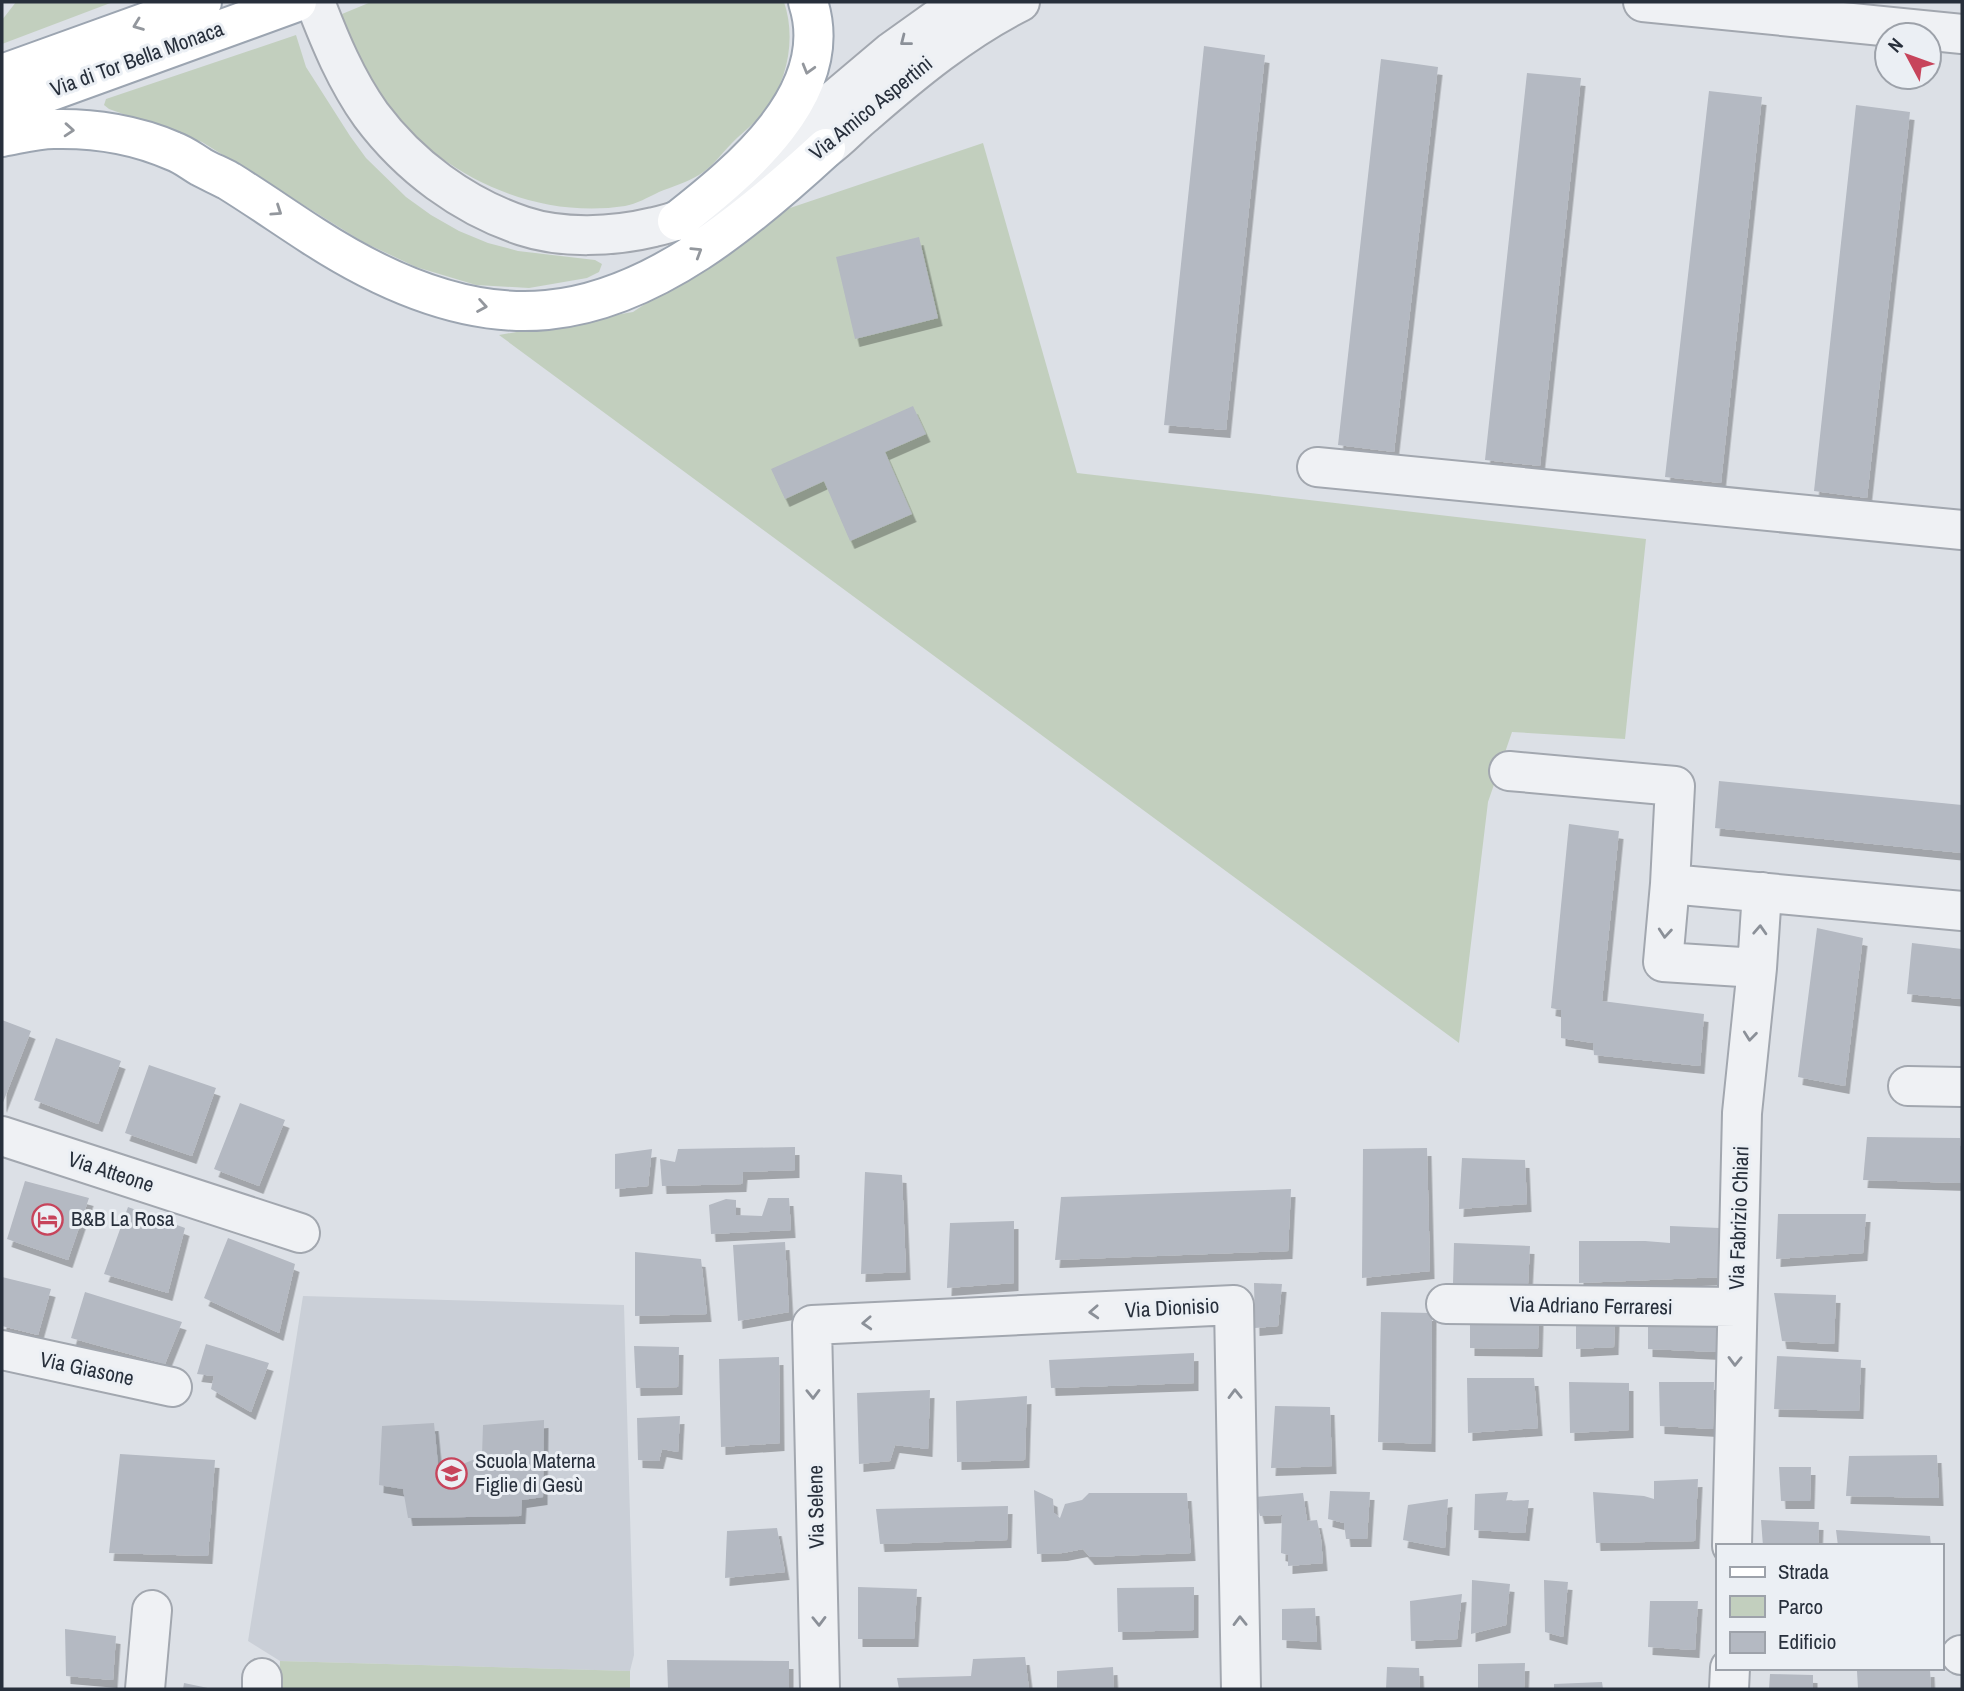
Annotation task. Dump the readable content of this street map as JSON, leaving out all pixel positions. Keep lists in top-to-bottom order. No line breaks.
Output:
{"streets":{"main road":["Via di Tor Bella Monaca"],"street":["Via Amico Aspertini","Via Atteone","Via Fabrizio Chiari","Via Adriano Ferraresi","Via Dionisio","Via Giasone","Via Selene"]},"crossings":[["Via Fabrizio Chiari","Via Adriano Ferraresi"],["Via Dionisio","Via Selene"]],"one_way":["Via Selene"],"places":{"hotel":["B&B La Rosa"],"school or university":["Scuola Materna Figlie di Gesù"]},"legend":["Strada","Parco","Edificio"],"north":"top left"}
